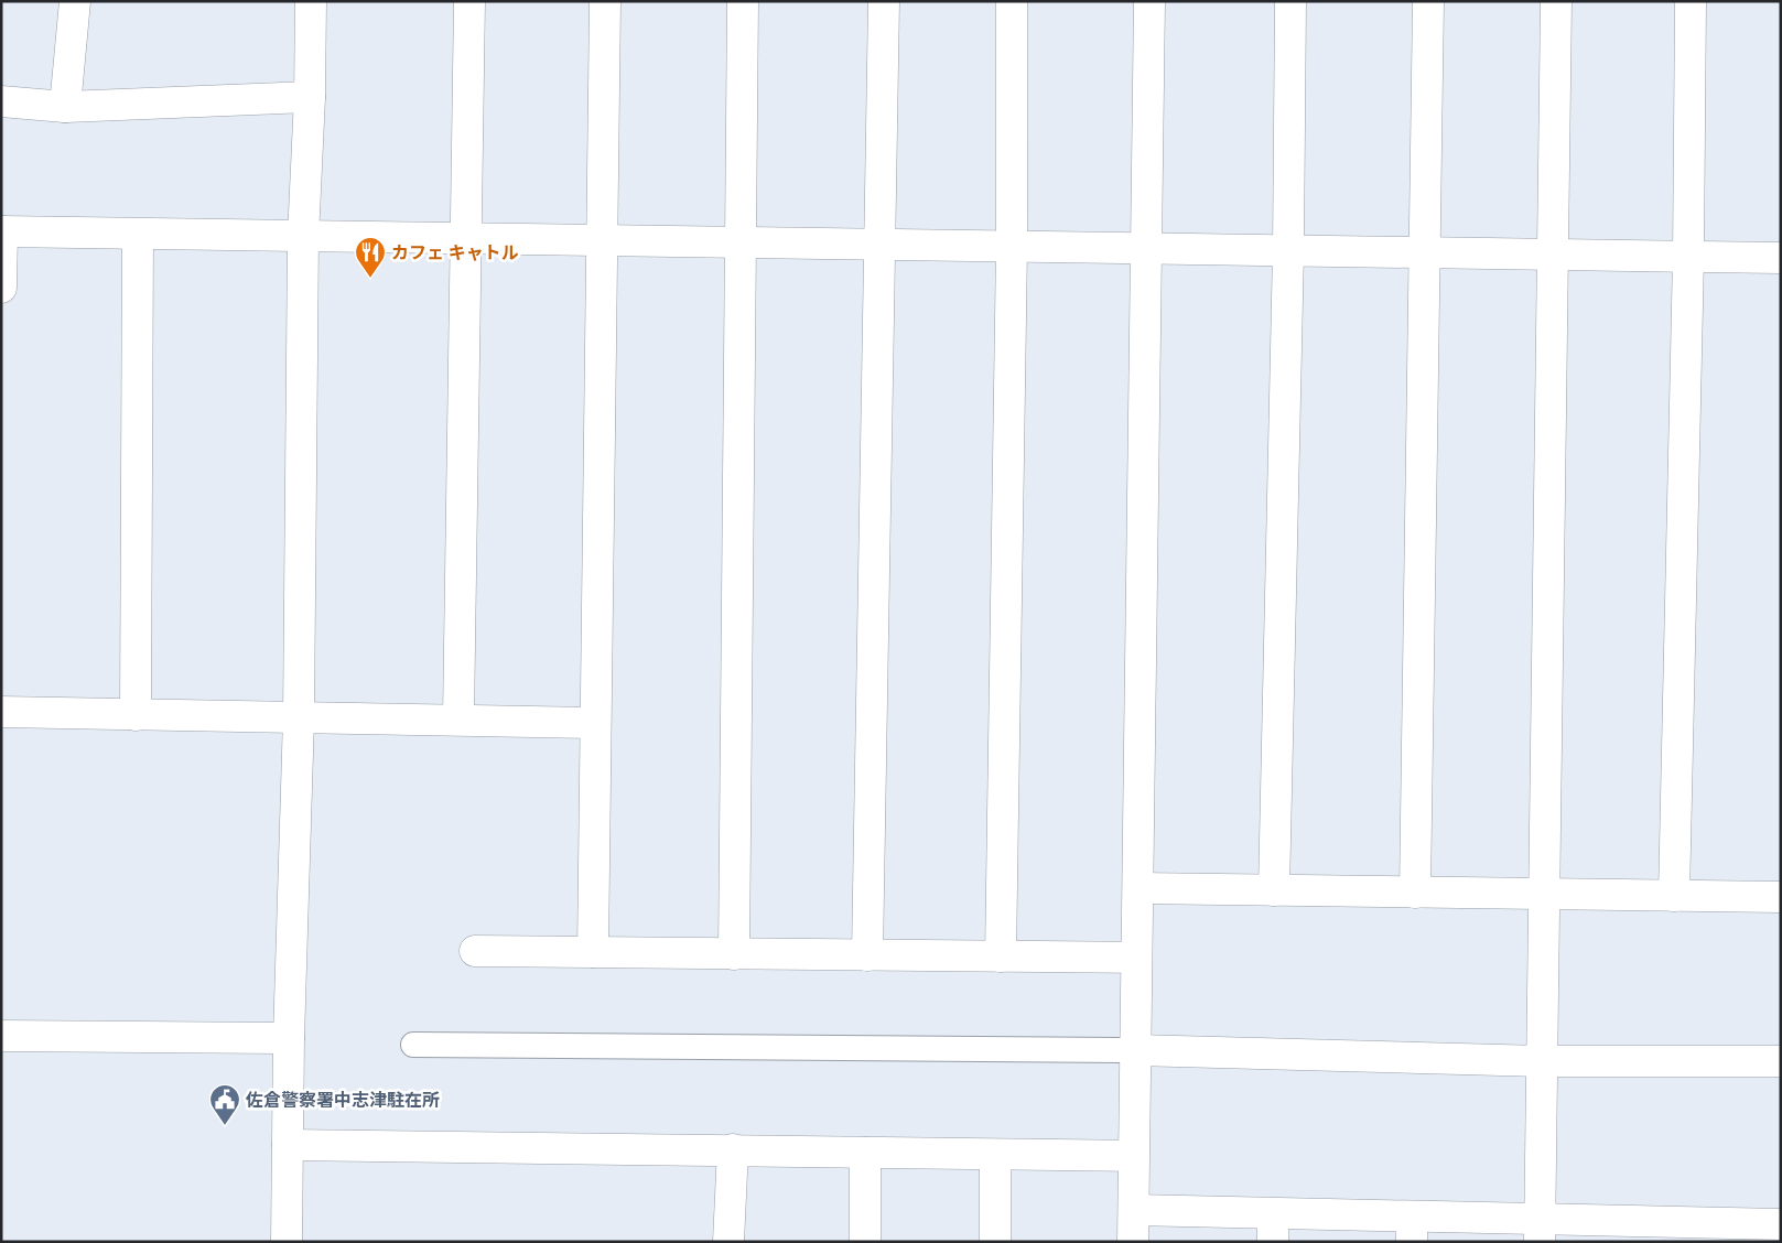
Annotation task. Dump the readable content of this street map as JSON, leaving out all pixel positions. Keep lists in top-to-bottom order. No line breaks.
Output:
{"places":{"restaurant":["カフェ キャトル"],"public building":["佐倉警察署中志津駐在所"]}}
